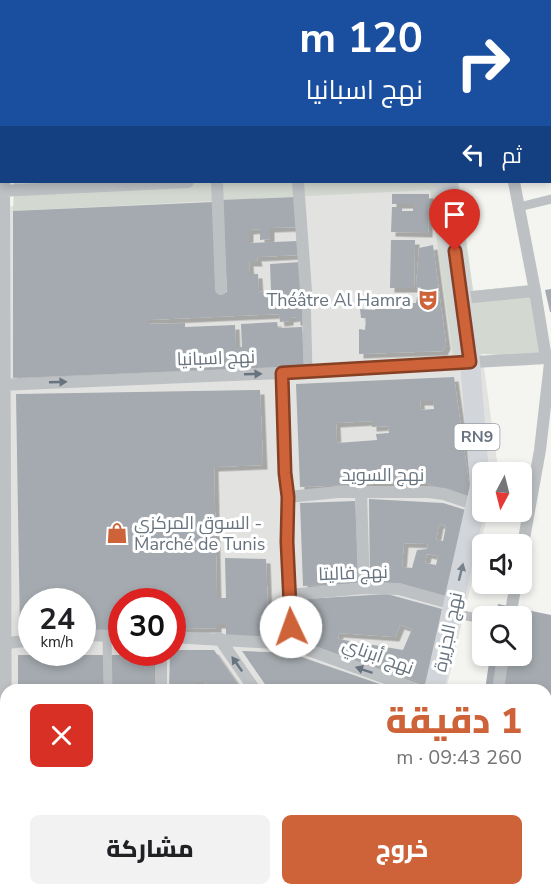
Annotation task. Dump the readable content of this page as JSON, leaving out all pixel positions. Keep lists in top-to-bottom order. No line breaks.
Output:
{"streets":{"main road":["RN9","نهج الجزيرة"],"street":["نهج اسبانيا","نهج السويد","نهج فاليتا","نهج أبرناي"]},"crossings":[["نهج اسبانيا","نهج الجزيرة"],["نهج فاليتا","نهج الجزيرة"]],"one_way":["نهج اسبانيا","نهج أبرناي"],"places":{"theatre":["Théâtre Al Hamra"],"shop":["السوق المركزي - Marché de Tunis"]},"north":"bottom","page":{"turn":["120 m","نهج اسبانيا"],"then":"ثم","speed":"24 km/h","limit":"30","heading":["1 دقيقة","260 m · 09:43"],"buttons":["خروج","مشاركة"]}}
